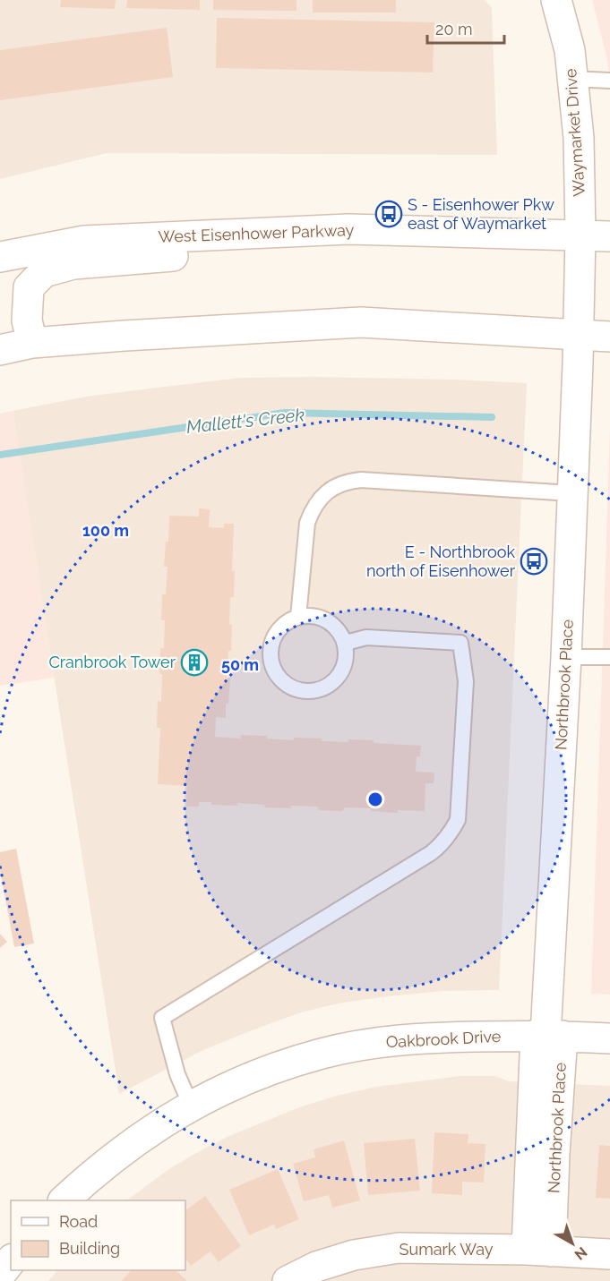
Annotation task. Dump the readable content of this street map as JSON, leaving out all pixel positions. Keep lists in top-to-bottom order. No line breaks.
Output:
{"streets":{"street":["Waymarket Drive","West Eisenhower Parkway","Northbrook Place","Oakbrook Drive","Sumark Way"]},"crossings":[["Waymarket Drive","West Eisenhower Parkway"],["Waymarket Drive","Northbrook Place"],["Northbrook Place","Oakbrook Drive"],["Northbrook Place","Sumark Way"]],"water":["Mallett's Creek"],"places":{"bus stop":["S - Eisenhower Pkw east of Waymarket","E - Northbrook north of Eisenhower"],"building":["Cranbrook Tower"]},"legend":["Road","Building"],"scale_bar":"20 m","north":"bottom right","rings":["100 m","50 m"]}
